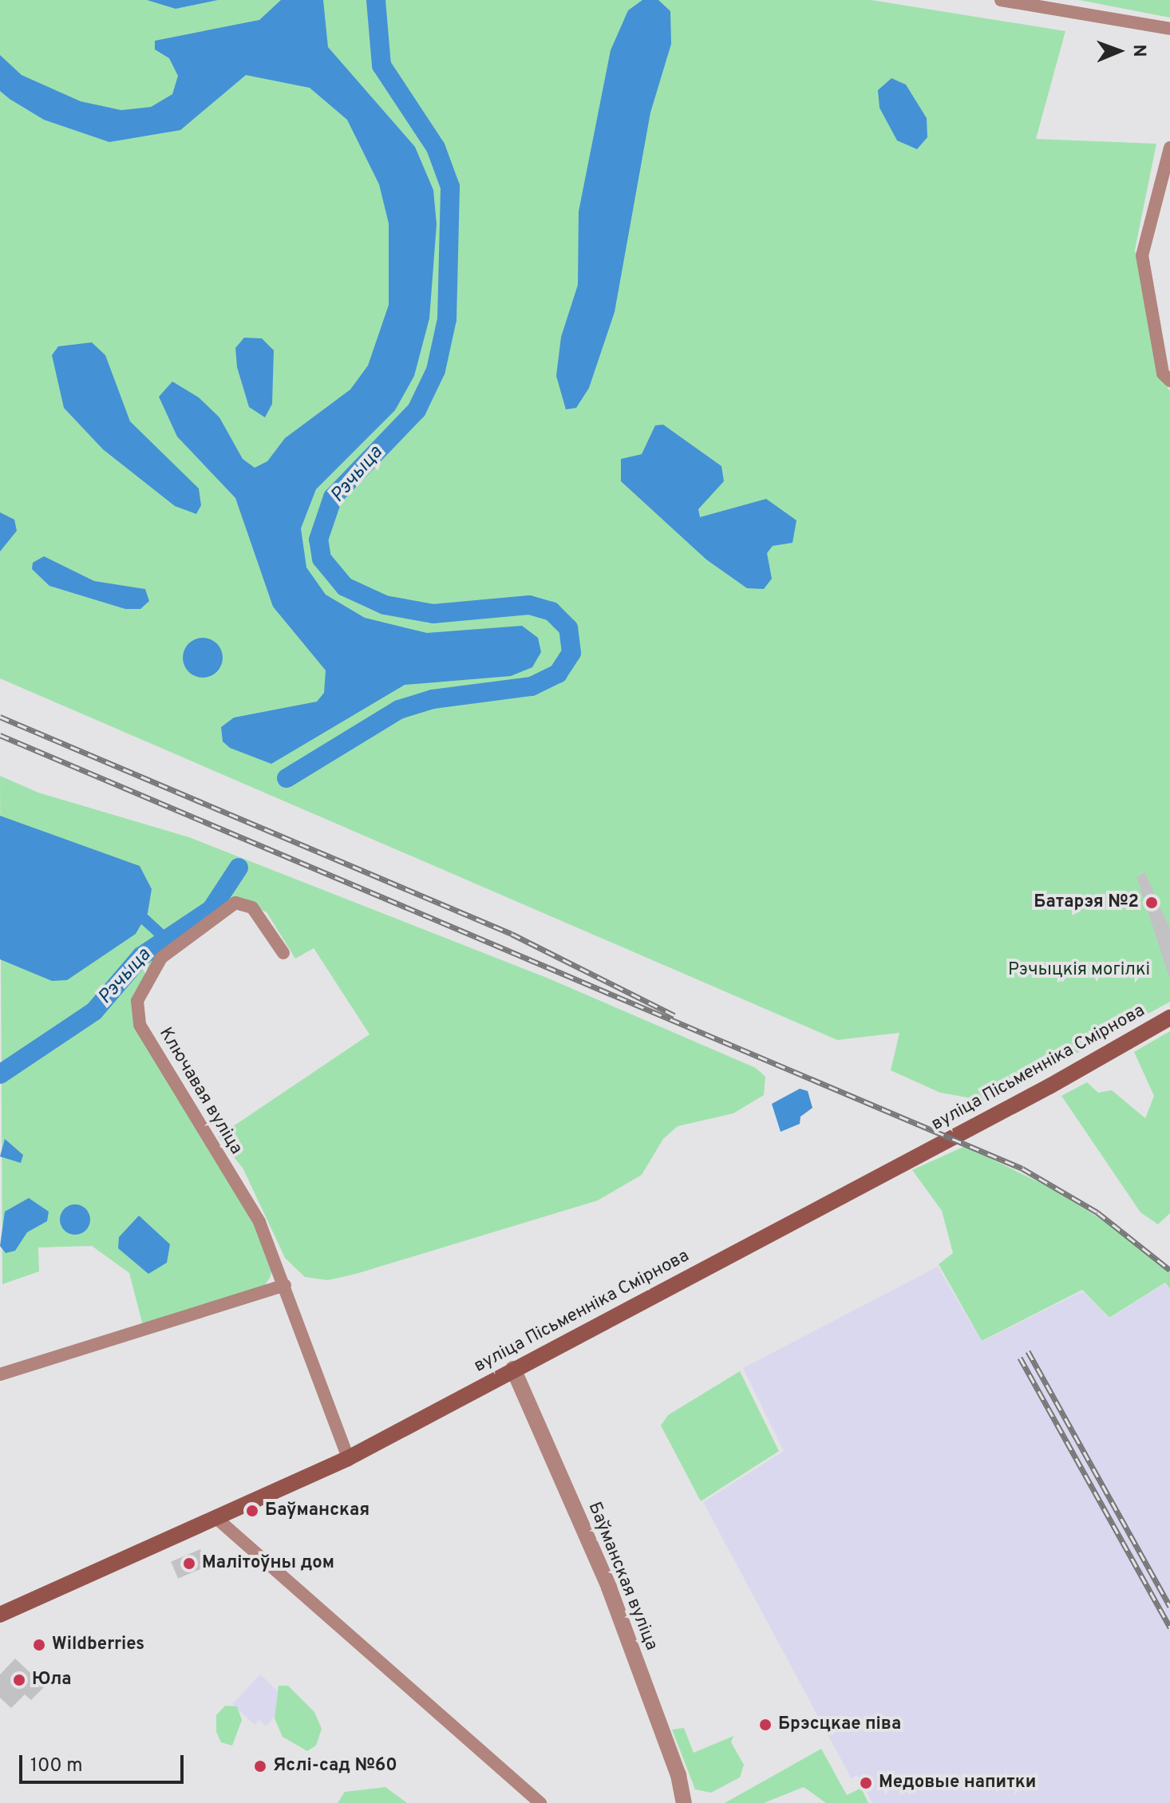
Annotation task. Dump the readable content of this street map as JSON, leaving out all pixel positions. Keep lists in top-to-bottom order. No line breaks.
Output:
{"streets":{"main road":["вуліца Пісьменніка Смірнова"],"street":["Ключавая вуліца","Баўманская вуліца"]},"crossings":[["вуліца Пісьменніка Смірнова","Ключавая вуліца"],["вуліца Пісьменніка Смірнова","Баўманская вуліца"]],"water":["Рэчыца"],"parks":["Рэчыцкія могілкі"],"places":["Батарэя №2","Баўманская","Малітоўны дом","Wildberries","Юла","Брэсцкае піва","Яслі-сад №60","Медовые напитки"],"scale_bar":"100 m","north":"right"}
